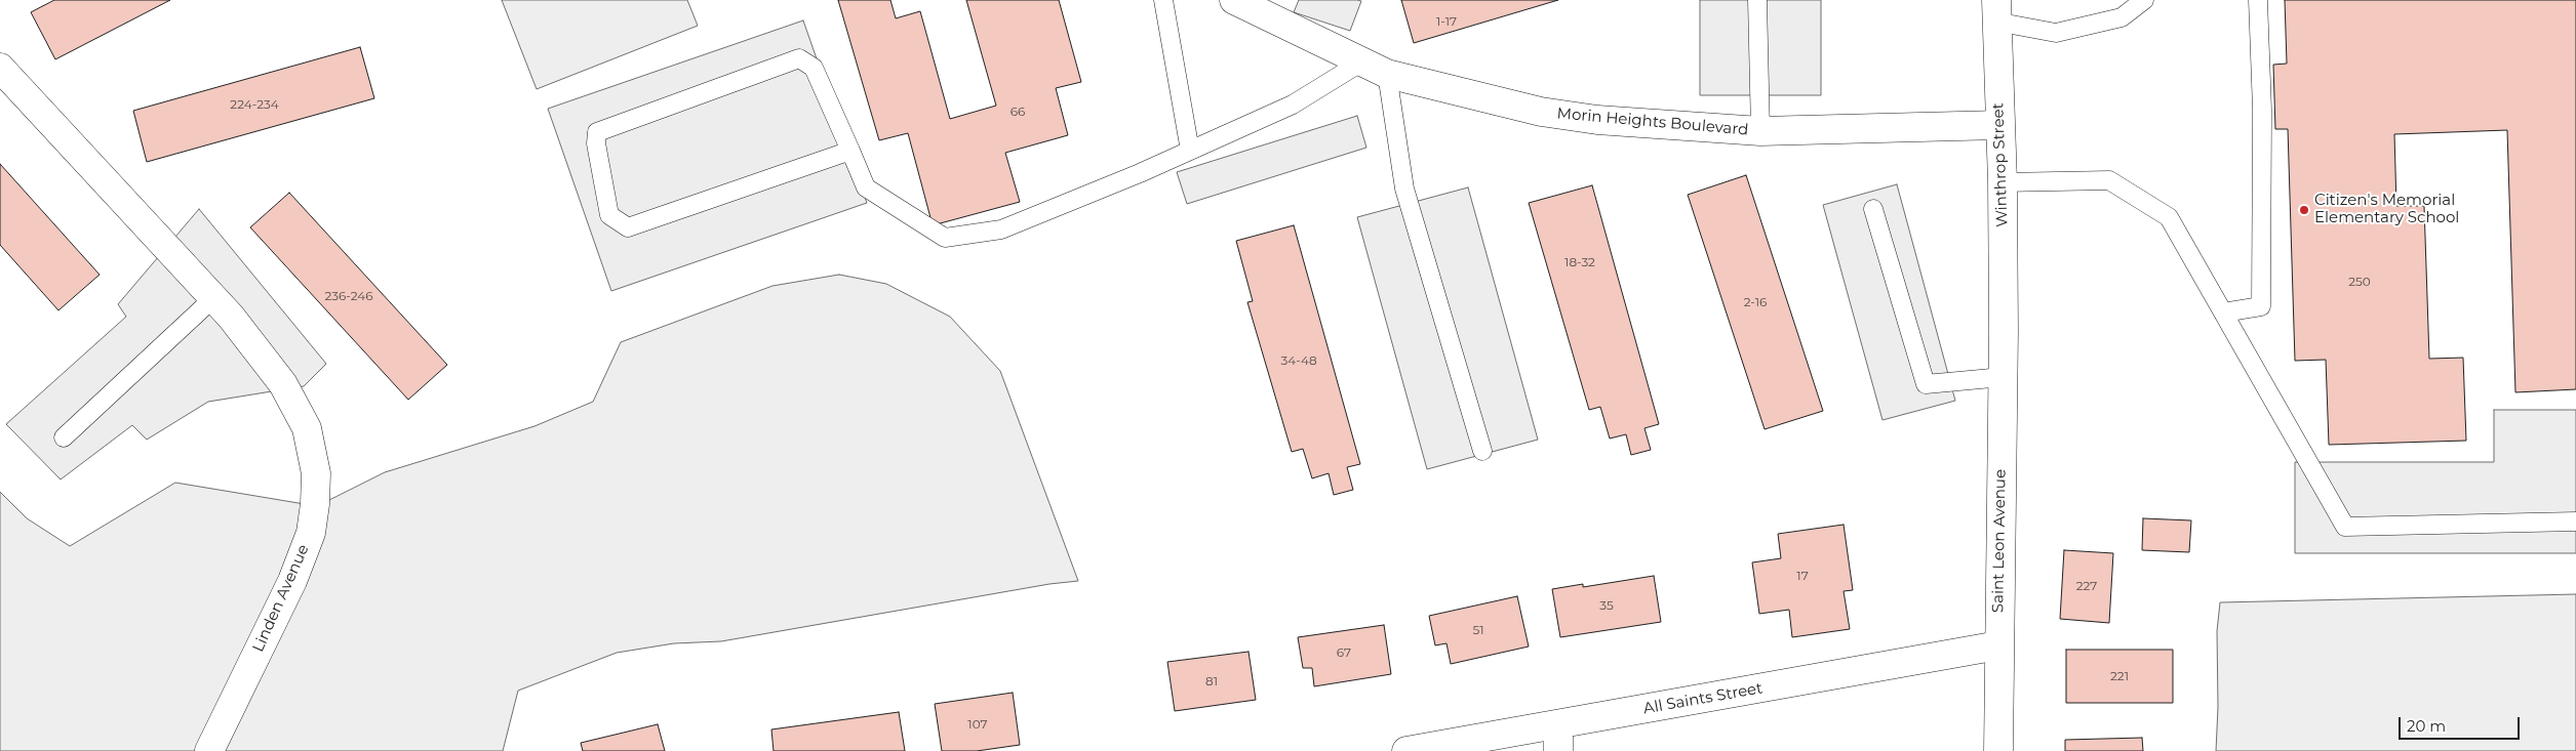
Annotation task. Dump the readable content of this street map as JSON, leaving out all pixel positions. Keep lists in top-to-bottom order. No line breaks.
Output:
{"streets":{"street":["Morin Heights Boulevard","Winthrop Street","Saint Leon Avenue","Linden Avenue","All Saints Street"]},"crossings":[["Morin Heights Boulevard","Winthrop Street"],["Winthrop Street","Saint Leon Avenue"],["Saint Leon Avenue","All Saints Street"]],"places":["Citizen's Memorial Elementary School"],"house_numbers":["1-17","224-234","66","18-32","250","236-246","2-16","34-48","17","227","35","51","67","221","81","107"],"scale_bar":"20 m"}
